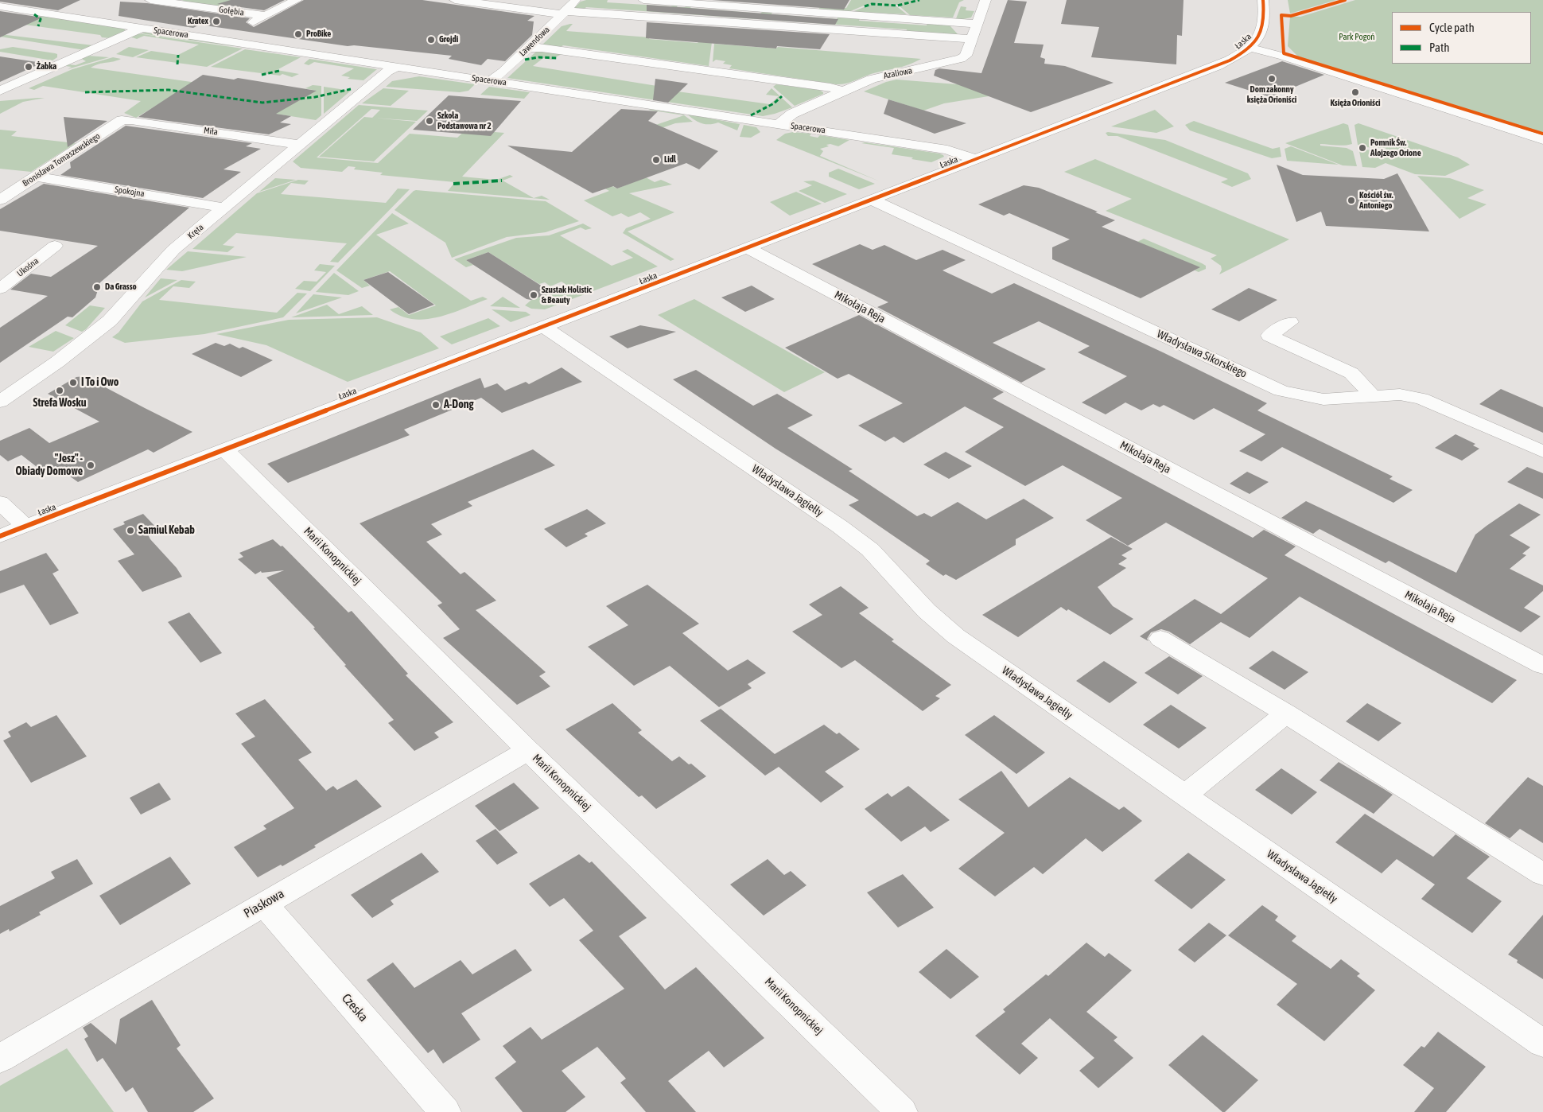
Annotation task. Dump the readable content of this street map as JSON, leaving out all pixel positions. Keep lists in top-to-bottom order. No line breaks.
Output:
{"streets":{"street":["Gołębia","Spacerowa","Lawendowa","Łaska","Azaliowa","Miła","Bronisława Tomaszewskiego","Spokojna","Kręta","Ukośna","Mikołaja Reja","Władysława Sikorskiego","Władysława Jagiełły","Marii Konopnickiej","Piaskowa","Czeska"]},"crossings":[["Spacerowa","Lawendowa"],["Spacerowa","Łaska"],["Spacerowa","Azaliowa"],["Spacerowa","Kręta"],["Łaska","Mikołaja Reja"],["Łaska","Władysława Sikorskiego"],["Łaska","Władysława Jagiełły"],["Łaska","Marii Konopnickiej"],["Miła","Bronisława Tomaszewskiego"],["Miła","Kręta"],["Bronisława Tomaszewskiego","Spokojna"],["Spokojna","Kręta"],["Marii Konopnickiej","Piaskowa"],["Piaskowa","Czeska"]],"parks":["Park Pogoń"],"places":["Kratex","ProBike","Grejdi","Żabka","Dom zakonny księża Orioniści","Księża Orioniści","Szkoła Podstawowa nr 2","Pomnik Św. Alojzego Orione","Lidl","Kościół św. Antoniego","Da Grasso","Szustak Holistic & Beauty","I To i Owo","Strefa Wosku","A-Dong","\"Jesz\" - Obiady Domowe","Samiul Kebab"],"legend":["Cycle path","Path"]}
